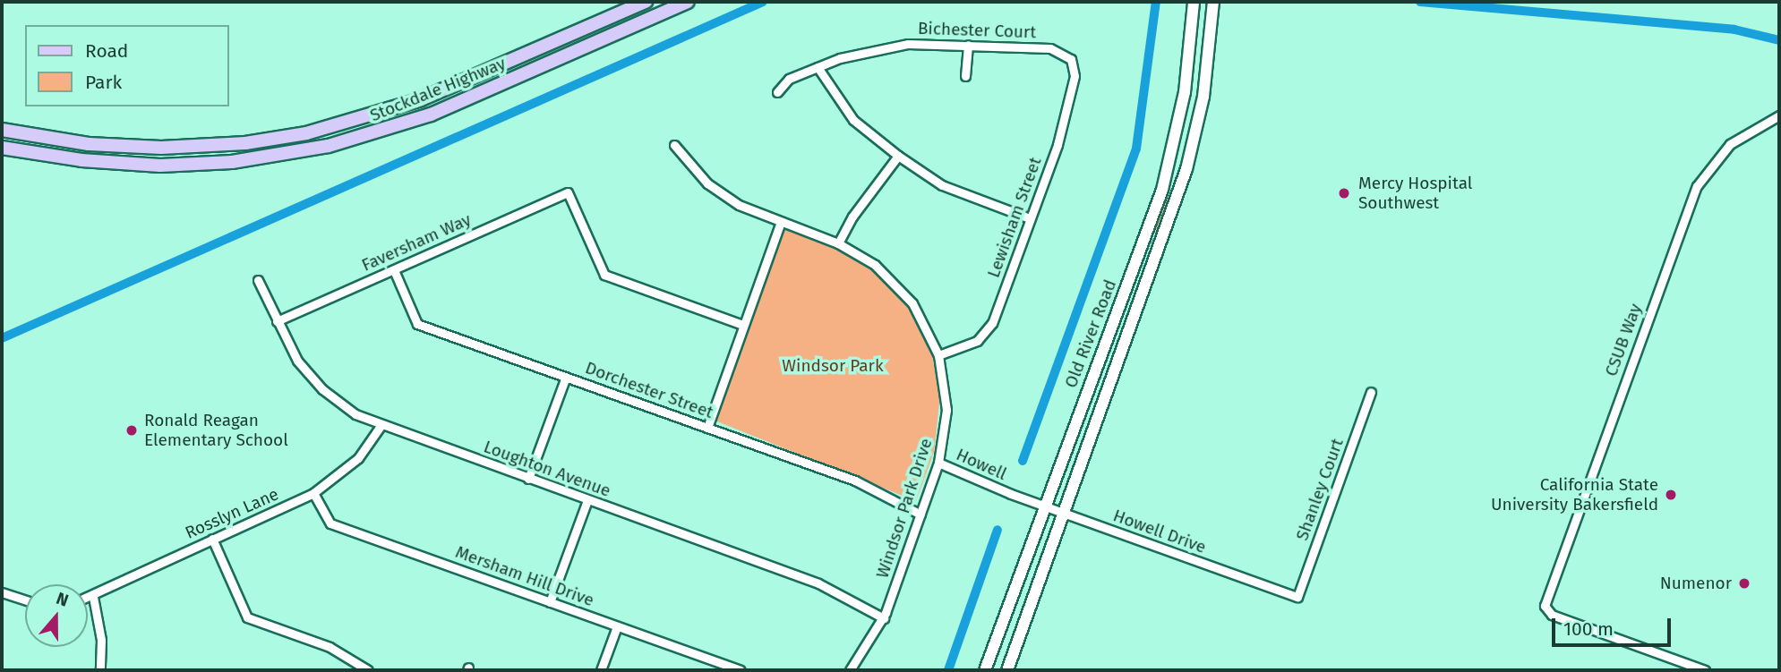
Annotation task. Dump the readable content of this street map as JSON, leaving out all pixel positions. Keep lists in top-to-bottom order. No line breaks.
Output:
{"streets":{"main road":["Stockdale Highway","Old River Road"],"street":["Bichester Court","Lewisham Street","Faversham Way","CSUB Way","Dorchester Street","Howell","Loughton Avenue","Shanley Court","Windsor Park Drive","Rosslyn Lane","Howell Drive","Mersham Hill Drive"]},"crossings":[["Bichester Court","Lewisham Street"],["Lewisham Street","Windsor Park Drive"],["Faversham Way","Dorchester Street"],["Faversham Way","Loughton Avenue"],["Old River Road","Howell Drive"],["Dorchester Street","Windsor Park Drive"],["Howell","Windsor Park Drive"],["Howell","Howell Drive"],["Loughton Avenue","Windsor Park Drive"],["Loughton Avenue","Rosslyn Lane"],["Shanley Court","Howell Drive"],["Rosslyn Lane","Mersham Hill Drive"]],"parks":["Windsor Park"],"places":["Mercy Hospital Southwest","Ronald Reagan Elementary School","California State University Bakersfield","Numenor"],"legend":["Road","Park"],"scale_bar":"100 m","north":"top"}
